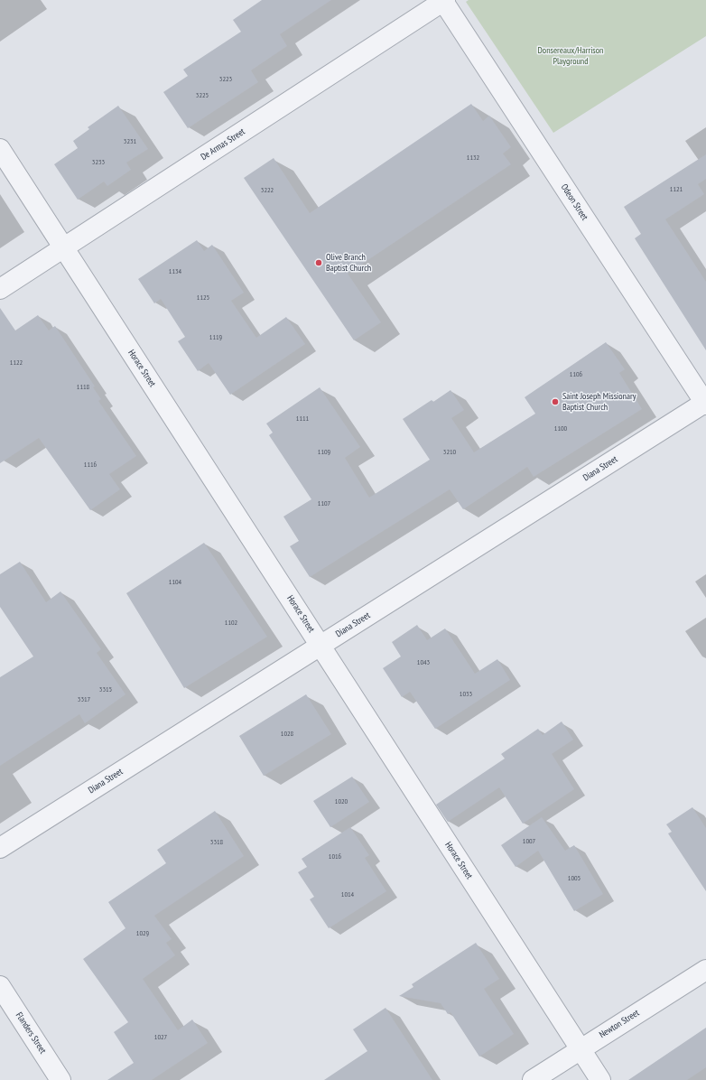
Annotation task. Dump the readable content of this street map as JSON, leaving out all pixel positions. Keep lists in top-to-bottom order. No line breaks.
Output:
{"streets":{"street":["De Armas Street","Odeon Street","Horace Street","Diana Street","Newton Street","Flanders Street"]},"crossings":[["De Armas Street","Odeon Street"],["De Armas Street","Horace Street"],["Odeon Street","Diana Street"],["Horace Street","Diana Street"],["Horace Street","Newton Street"]],"parks":["Donsereaux/Harrison Playground"],"places":["Olive Branch Baptist Church","Saint Joseph Missionary Baptist Church"],"house_numbers":["3223","3225","3231","1132","3233","1121","3222","1134","1125","1119","1122","1106","1118","1111","1100","1109","3210","1116","1107","1104","1102","1043","3315","1033","3317","1028","1020","1007","3318","1016","1005","1014","1029","1027"]}
